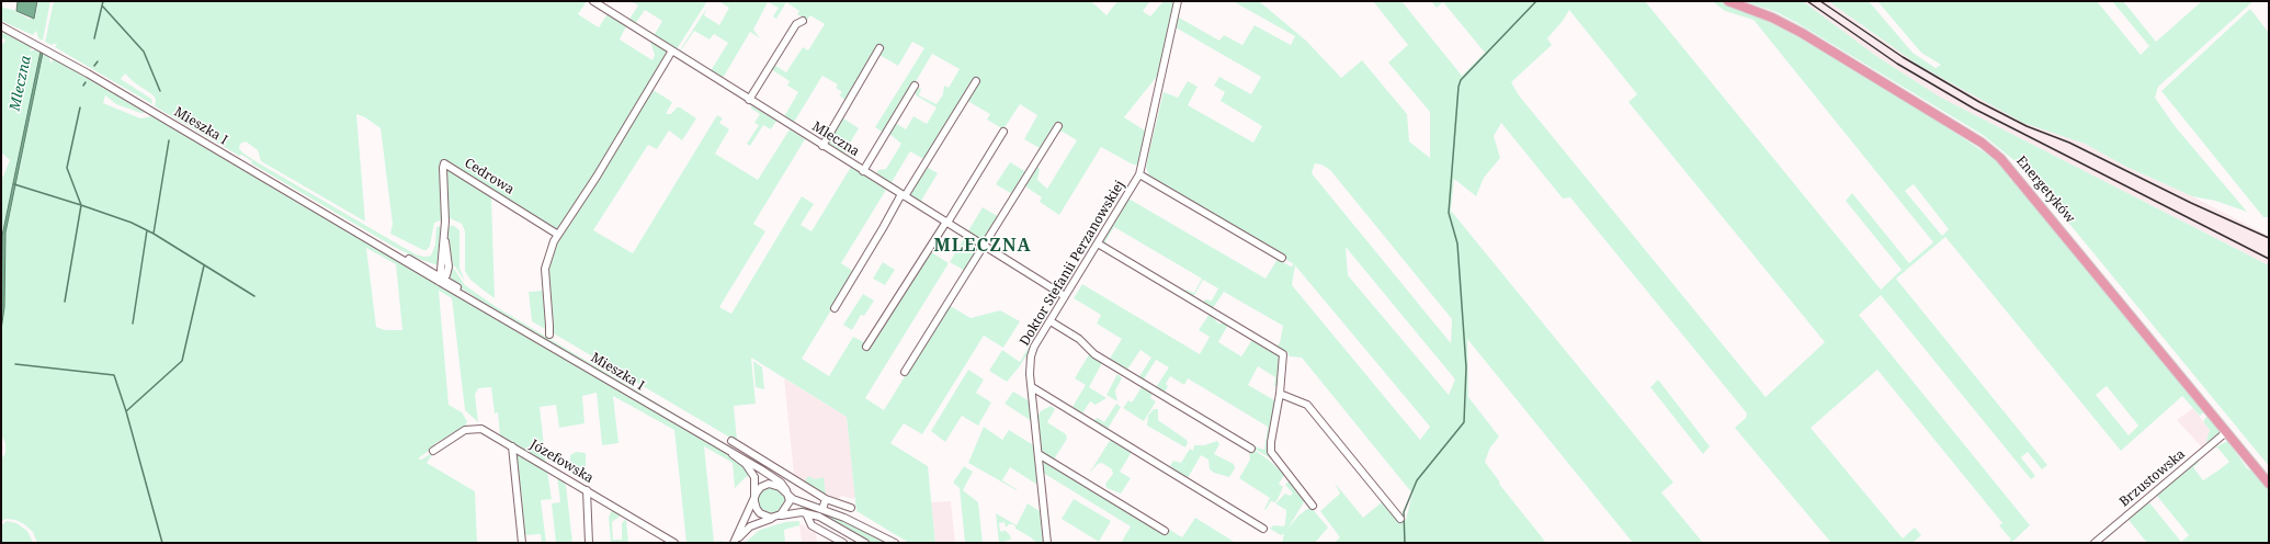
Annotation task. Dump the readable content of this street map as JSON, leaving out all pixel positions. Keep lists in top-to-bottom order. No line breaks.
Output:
{"streets":{"main road":["Energetyków"],"street":["Mieszka I","Mleczna","Cedrowa","Doktor Stefanii Perzanowskiej","Józefowska","Brzustowska"]},"crossings":[["Mieszka I","Cedrowa"],["Mleczna","Doktor Stefanii Perzanowskiej"],["Energetyków","Brzustowska"]],"districts":["MLECZNA"],"water":["Mleczna"]}
